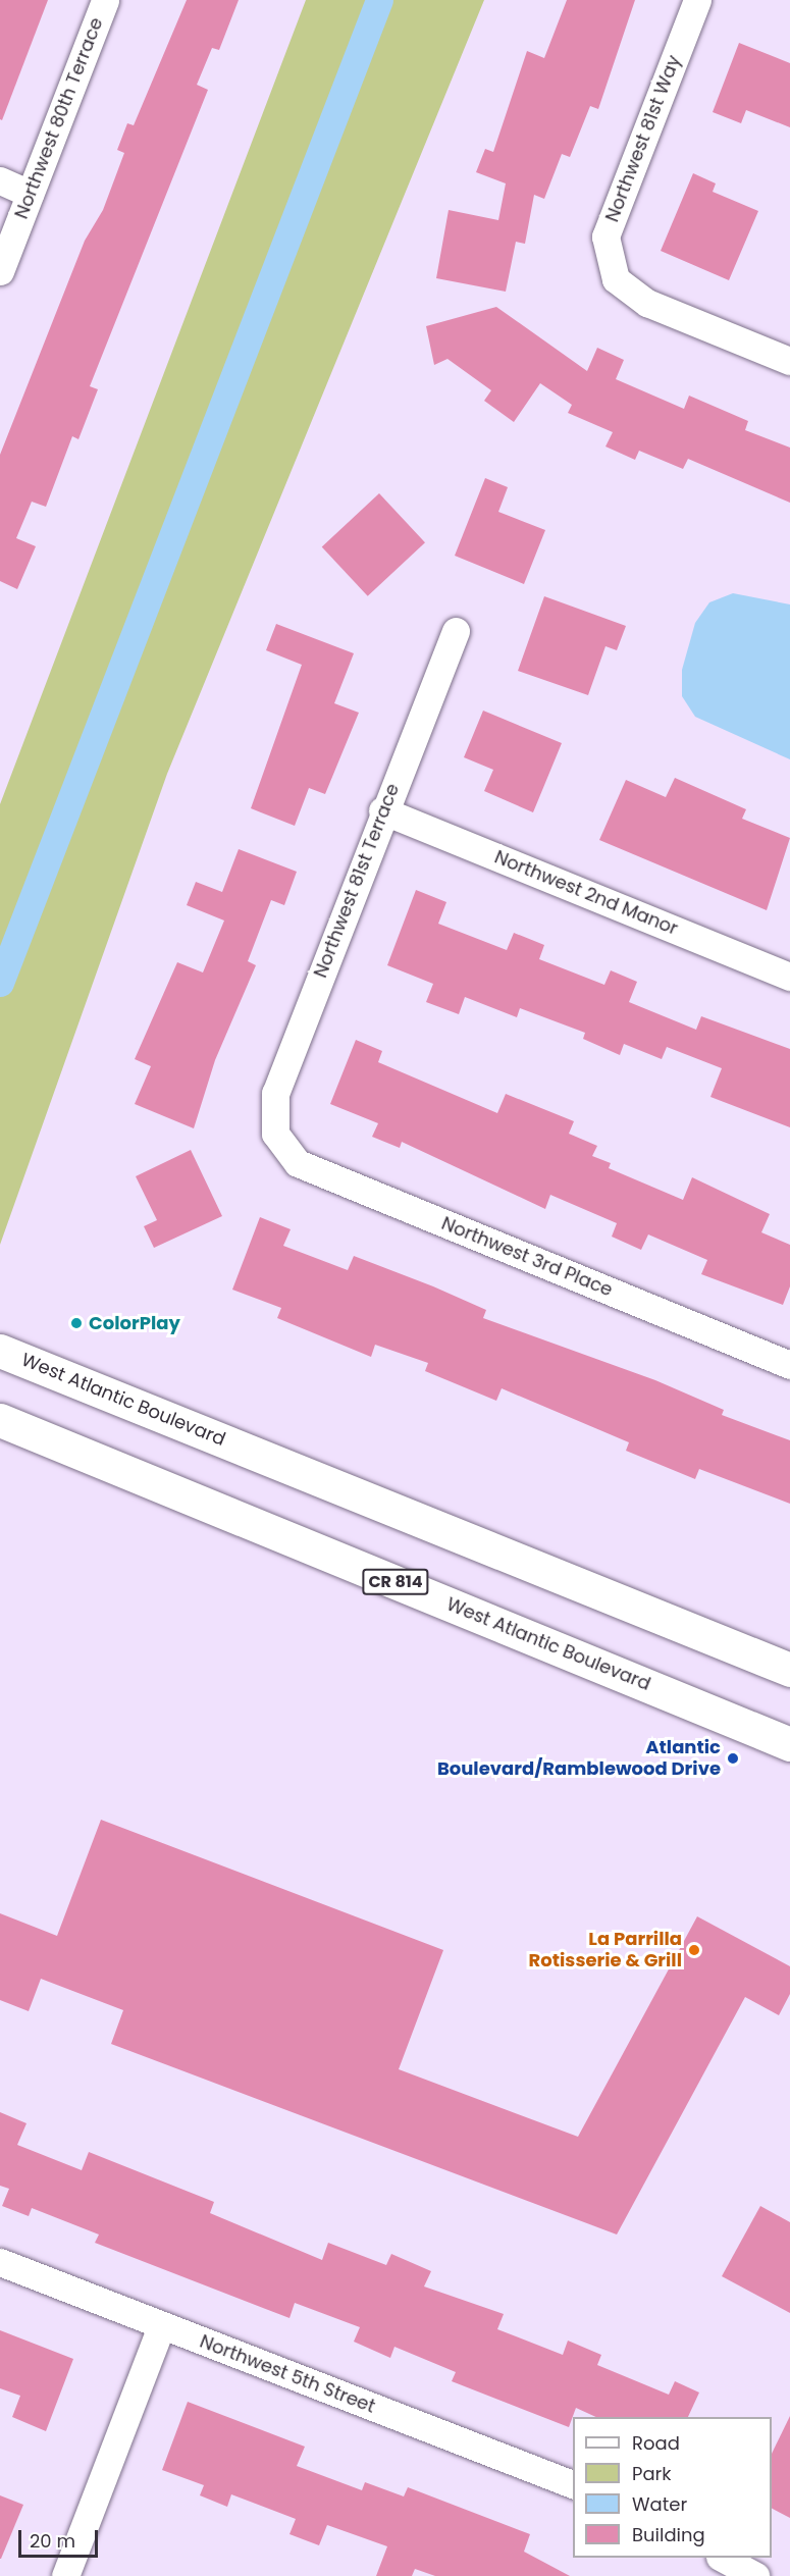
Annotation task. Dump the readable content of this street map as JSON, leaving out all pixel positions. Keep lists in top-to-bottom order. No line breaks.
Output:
{"streets":{"main road":["West Atlantic Boulevard","CR 814"],"street":["Northwest 80th Terrace","Northwest 81st Way","Northwest 81st Terrace","Northwest 2nd Manor","Northwest 3rd Place","Northwest 5th Street"]},"crossings":[["Northwest 81st Terrace","Northwest 2nd Manor"],["Northwest 81st Terrace","Northwest 3rd Place"]],"places":["ColorPlay","Atlantic Boulevard/Ramblewood Drive","La Parrilla Rotisserie & Grill"],"legend":["Road","Park","Water","Building"],"scale_bar":"20 m"}
